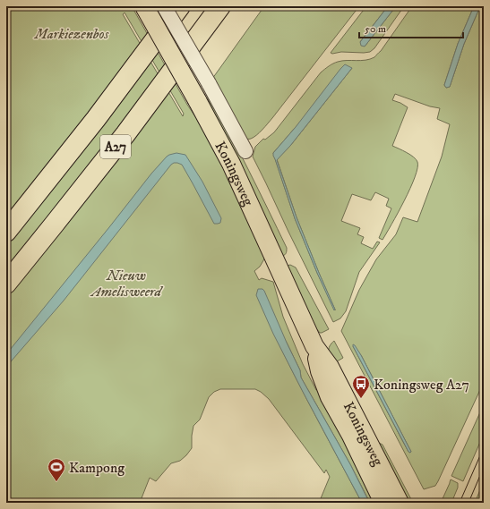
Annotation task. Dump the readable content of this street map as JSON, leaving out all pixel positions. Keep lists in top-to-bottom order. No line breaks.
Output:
{"streets":{"highway":["A27"],"main road":["Koningsweg"]},"parks":["Markiezenbos","Nieuw Amelisweerd"],"places":{"bus stop":["Koningsweg A27"],"sports":["Kampong"]},"scale_bar":"50 m"}
